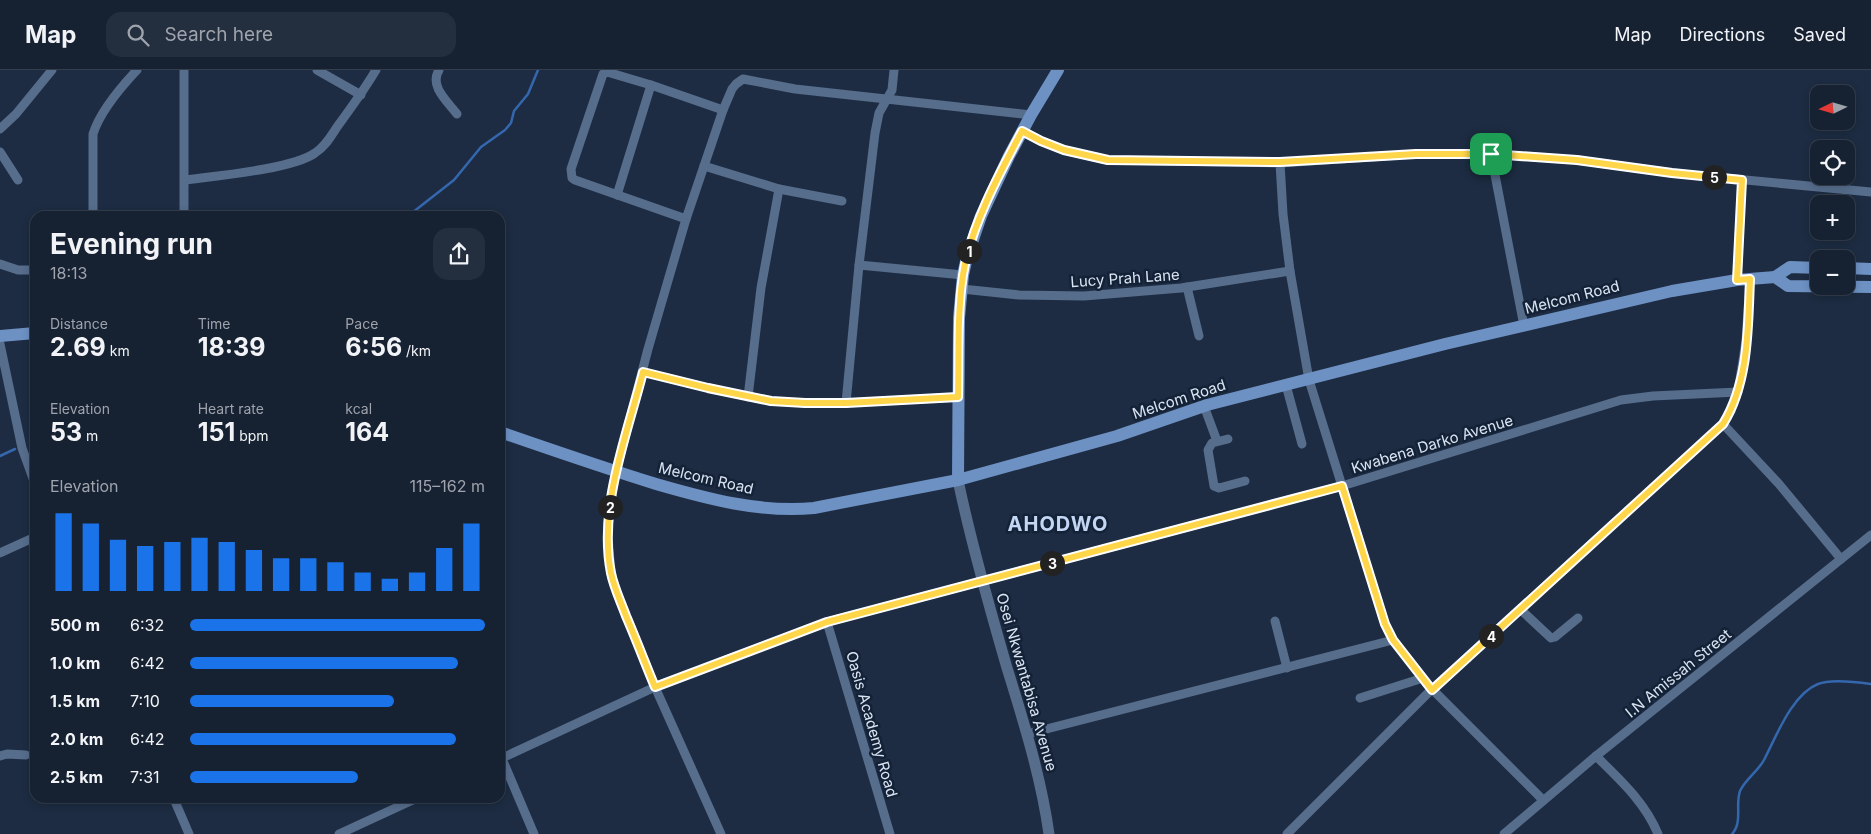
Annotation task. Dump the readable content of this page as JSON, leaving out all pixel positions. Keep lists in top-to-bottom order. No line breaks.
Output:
{"streets":{"main road":["Melcom Road"],"street":["Lucy Prah Lane","Kwabena Darko Avenue","I.N Amissah Street","Osei Nkwantabisa Avenue","Oasis Academy Road"]},"crossings":[["Melcom Road","Osei Nkwantabisa Avenue"],["Kwabena Darko Avenue","Osei Nkwantabisa Avenue"],["Kwabena Darko Avenue","Oasis Academy Road"]],"districts":["AHODWO"],"north":"left","page":{"header":"Map","search":"Search here","nav":["Map","Directions","Saved"],"map_buttons":["+","−"],"pins":["5","1","2","3","4"],"heading":["Evening run","18:13"],"stats":[["Distance","2.69 km"],["Time","18:39"],["Pace","6:56 /km"],["Elevation","53 m"],["Heart rate","151 bpm"],["kcal","164"]],"chart":["Elevation","115–162 m"],"list":[{"name":"500 m","note":"6:32"},{"name":"1.0 km","note":"6:42"},{"name":"1.5 km","note":"7:10"},{"name":"2.0 km","note":"6:42"},{"name":"2.5 km","note":"7:31"}]}}
